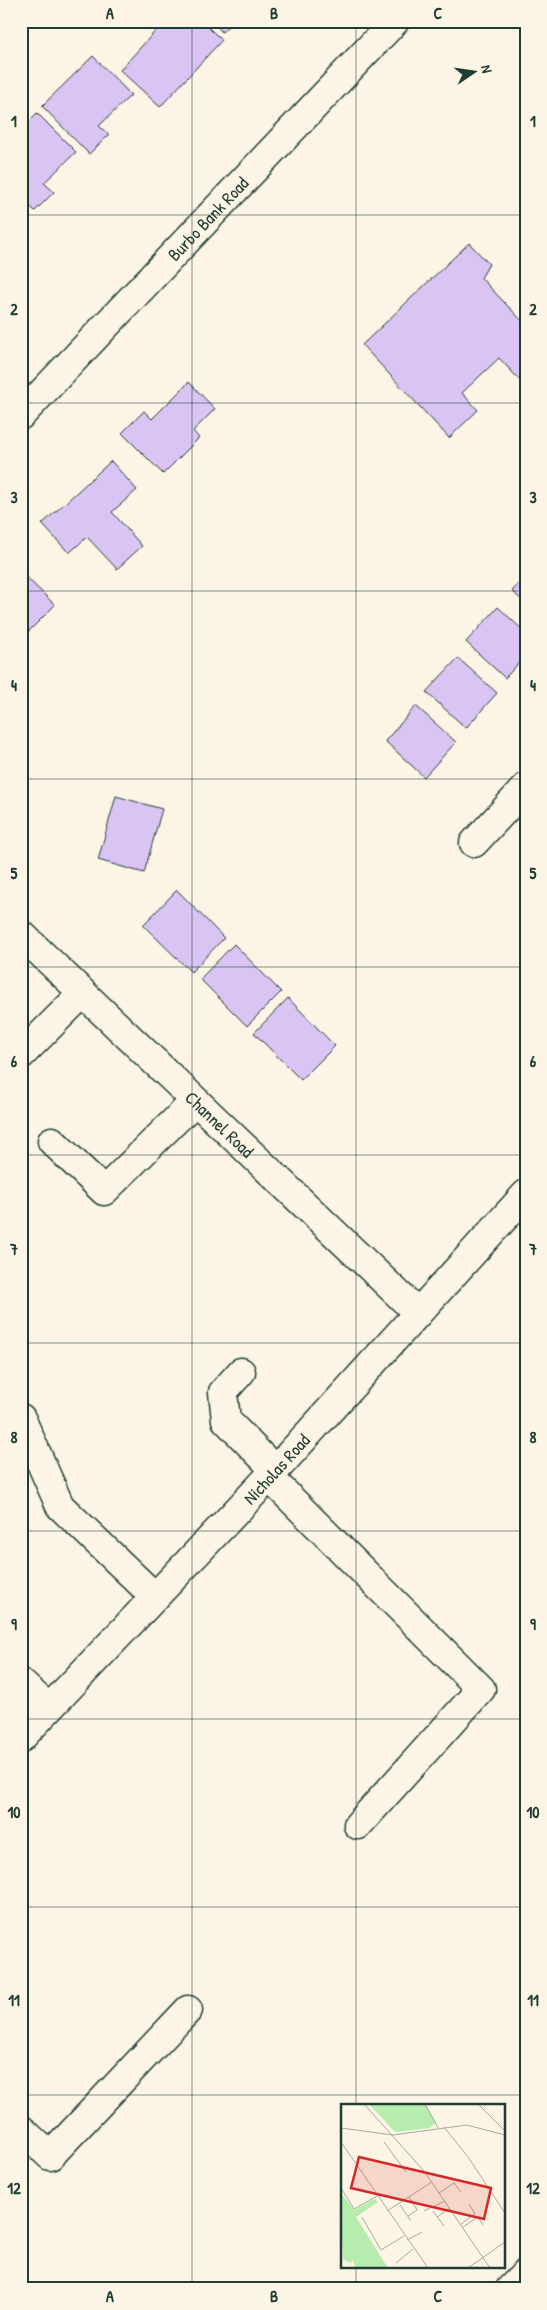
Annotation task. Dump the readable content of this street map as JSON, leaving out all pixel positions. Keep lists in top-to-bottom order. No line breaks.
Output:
{"streets":{"street":["Burbo Bank Road","Channel Road","Nicholas Road"]},"crossings":[["Channel Road","Nicholas Road"]],"north":"right","grid":{"columns":["A","B","C"],"rows":["1","2","3","4","5","6","7","8","9","10","11","12"]}}
